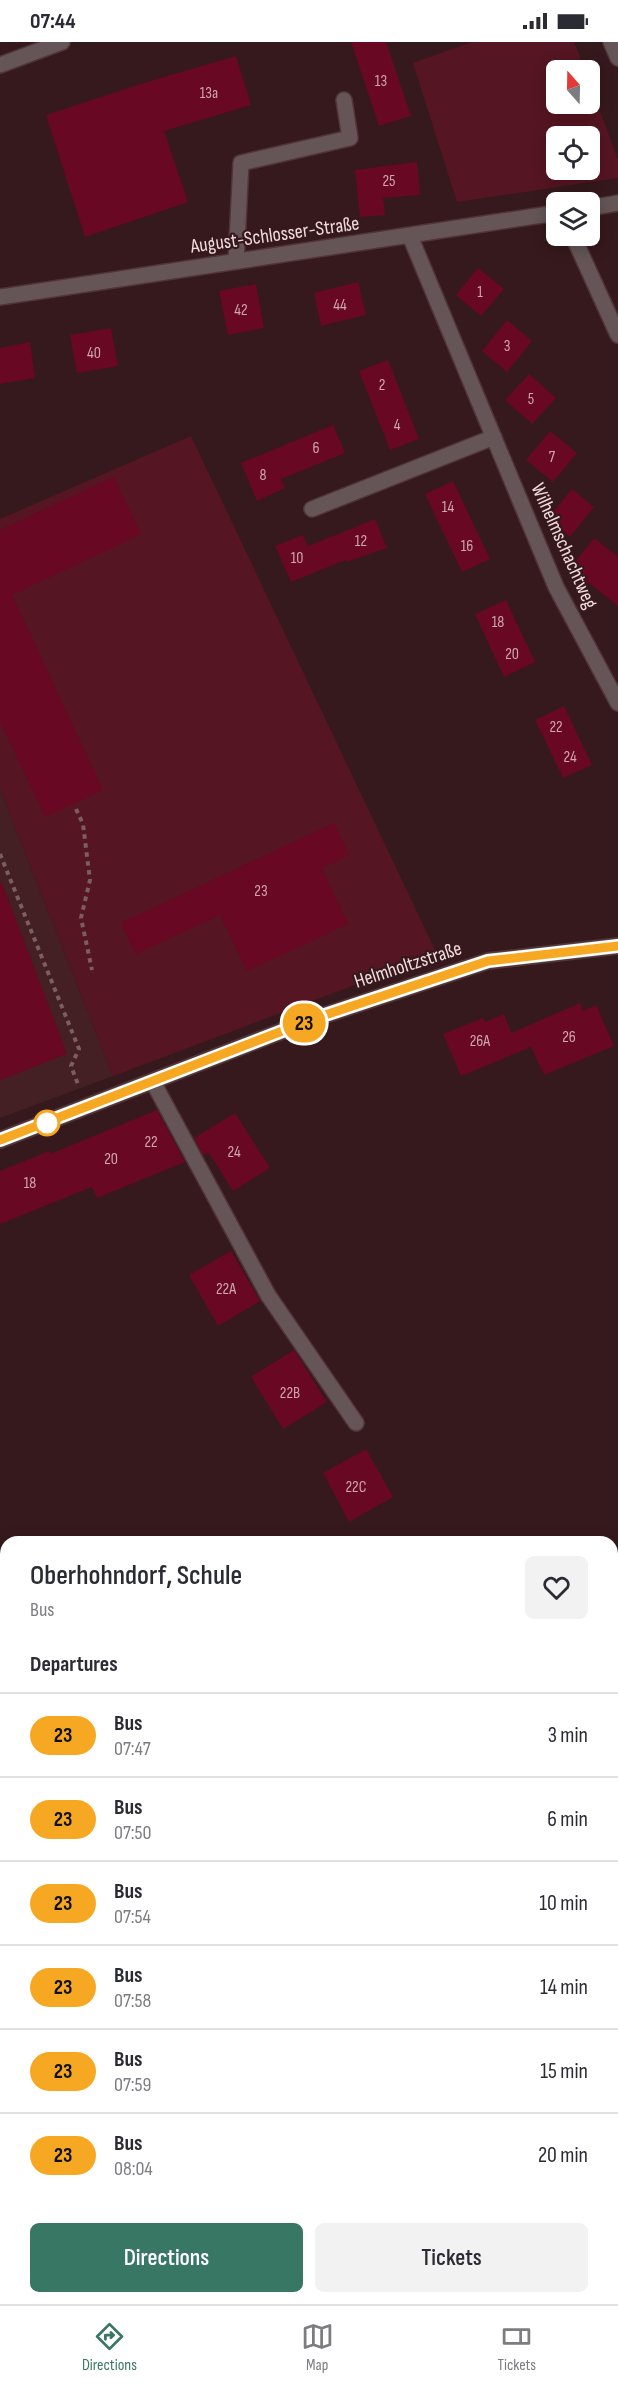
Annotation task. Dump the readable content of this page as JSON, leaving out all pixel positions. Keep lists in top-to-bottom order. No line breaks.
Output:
{"streets":{"street":["August-Schlosser-Straße","Wilhelmschachtweg","Helmholtzstraße"]},"crossings":[["August-Schlosser-Straße","Wilhelmschachtweg"]],"lines":["bus line 23"],"house_numbers":["13","13a","25","1","44","42","3","40","2","5","4","6","7","8","14","12","16","10","18","20","22","24","23","26","26A","22","24","20","18","22A","22B","22C"],"north":"top","page":{"status":"07:44","on_map":"23","heading":[["Oberhohndorf, Schule","Bus"],"Departures"],"list":[{"mark":"23","name":"Bus","note":"07:47","value":"3 min"},{"mark":"23","name":"Bus","note":"07:50","value":"6 min"},{"mark":"23","name":"Bus","note":"07:54","value":"10 min"},{"mark":"23","name":"Bus","note":"07:58","value":"14 min"},{"mark":"23","name":"Bus","note":"07:59","value":"15 min"},{"mark":"23","name":"Bus","note":"08:04","value":"20 min"}],"buttons":["Directions","Tickets"],"tabs":["Directions","Map","Tickets"]}}
